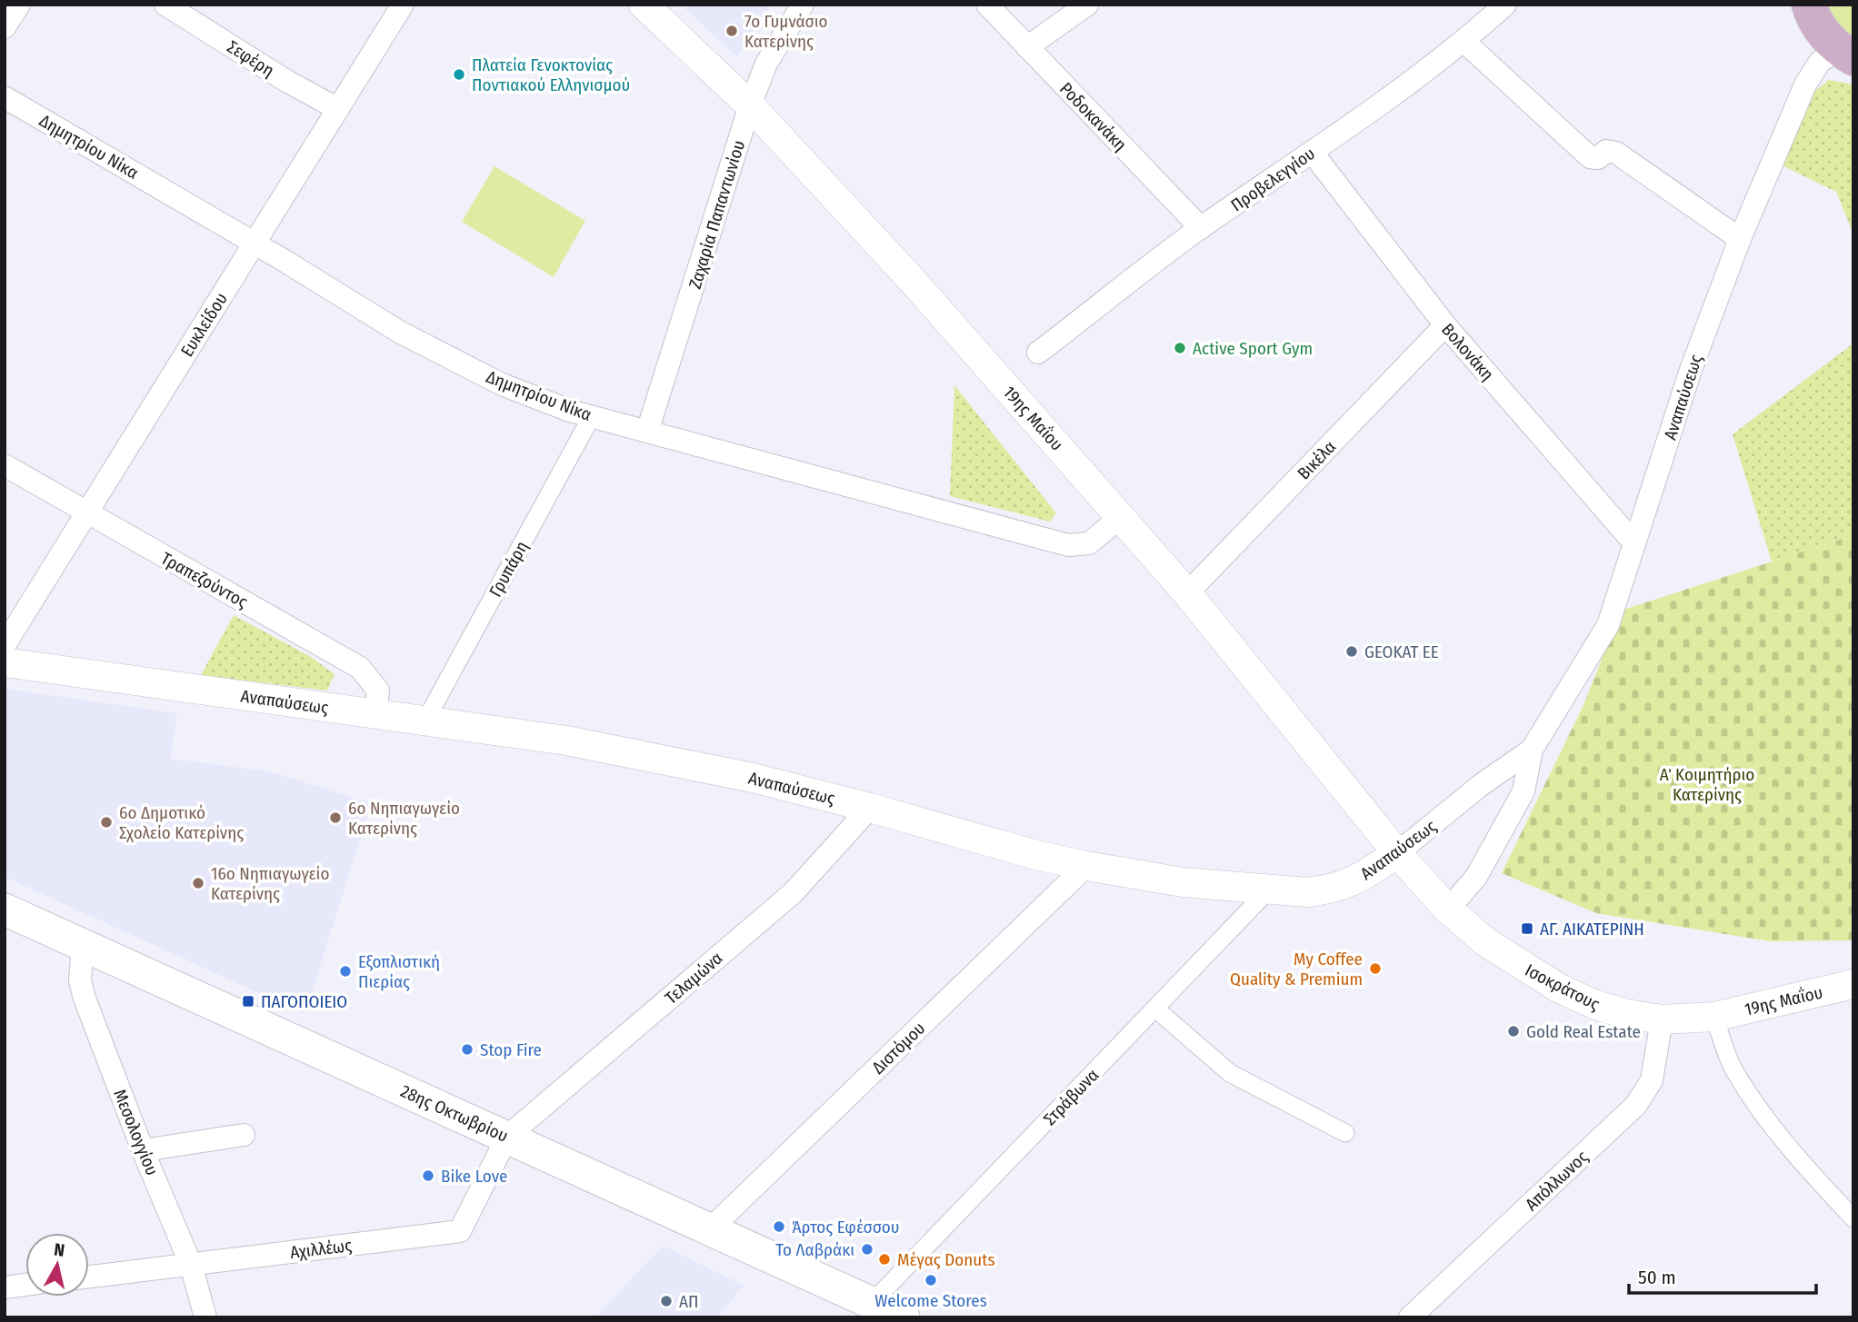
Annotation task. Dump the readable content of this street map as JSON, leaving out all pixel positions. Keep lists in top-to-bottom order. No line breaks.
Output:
{"streets":{"main road":["28ης Οκτωβρίου"],"street":["Σεφέρη","Ροδοκανάκη","Δημητρίου Νίκα","Προβελεγγίου","Ζαχαρία Παπαντωνίου","Ευκλείδου","Βολονάκη","Αναπαύσεως","19ης Μαΐου","Βικέλα","Γρυπάρη","Τραπεζούντος","Τελαμώνα","Ισοκράτους","Διστόμου","Στράβωνα","Μεσολογγίου","Απόλλωνος","Αχιλλέως"]},"crossings":[["Σεφέρη","Ευκλείδου"],["Ροδοκανάκη","Προβελεγγίου"],["Δημητρίου Νίκα","Ζαχαρία Παπαντωνίου"],["Δημητρίου Νίκα","Ευκλείδου"],["Δημητρίου Νίκα","19ης Μαΐου"],["Δημητρίου Νίκα","Γρυπάρη"],["Προβελεγγίου","Βολονάκη"],["Ζαχαρία Παπαντωνίου","19ης Μαΐου"],["Ευκλείδου","Τραπεζούντος"],["Βολονάκη","Αναπαύσεως"],["Βολονάκη","Βικέλα"],["Αναπαύσεως","19ης Μαΐου"],["Αναπαύσεως","Γρυπάρη"],["Αναπαύσεως","Τραπεζούντος"],["Αναπαύσεως","Τελαμώνα"],["Αναπαύσεως","Ισοκράτους"],["Αναπαύσεως","Διστόμου"],["Αναπαύσεως","Στράβωνα"],["19ης Μαΐου","Βικέλα"],["19ης Μαΐου","Ισοκράτους"],["Τελαμώνα","28ης Οκτωβρίου"],["Τελαμώνα","Αχιλλέως"],["Ισοκράτους","Απόλλωνος"],["Διστόμου","28ης Οκτωβρίου"],["Στράβωνα","28ης Οκτωβρίου"],["28ης Οκτωβρίου","Μεσολογγίου"],["28ης Οκτωβρίου","Αχιλλέως"],["Μεσολογγίου","Αχιλλέως"]],"parks":["Α΄ Κοιμητήριο Κατερίνης"],"places":{"other":["7ο Γυμνάσιο Κατερίνης","Πλατεία Γενοκτονίας Ποντιακού Ελληνισμού","Active Sport Gym","GEOKAT EE","6ο Νηπιαγωγείο Κατερίνης","6ο Δημοτικό Σχολείο Κατερίνης","16ο Νηπιαγωγείο Κατερίνης","My Coffee Quality & Premium","Εξοπλιστική Πιερίας","Gold Real Estate","Stop Fire","Bike Love","Άρτος Εφέσσου","Το Λαβράκι","Μέγας Donuts","Welcome Stores","ΑΠ"],"transit":["ΑΓ. ΑΙΚΑΤΕΡΙΝΗ","ΠΑΓΟΠΟΙΕΙΟ"]},"scale_bar":"50 m","north":"top"}
